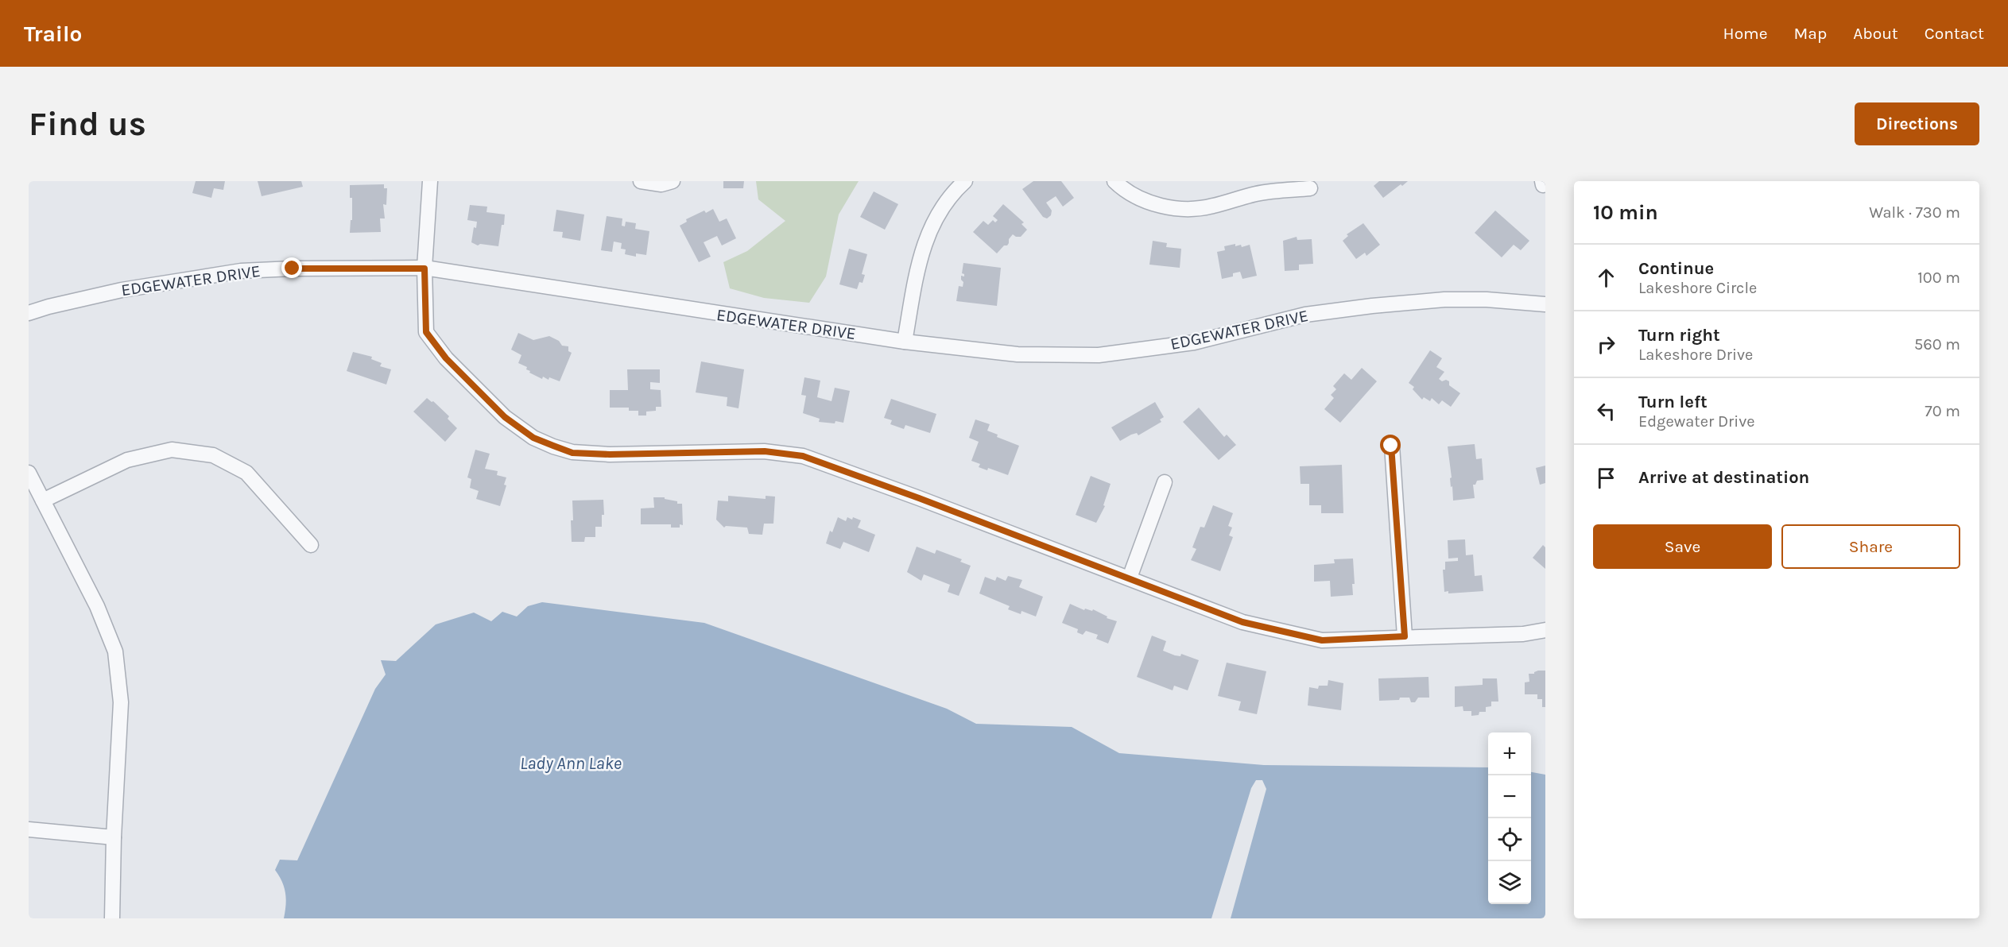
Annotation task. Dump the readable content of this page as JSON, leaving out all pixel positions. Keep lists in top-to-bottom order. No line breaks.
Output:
{"streets":{"street":["EDGEWATER DRIVE"]},"water":["Lady Ann Lake"],"page":{"header":"Trailo","nav":["Home","Map","About","Contact"],"buttons":["Directions",["Save","Share"]],"title":"Find us","heading":["10 min","Walk · 730 m"],"list":[["Continue","Lakeshore Circle","100 m"],["Turn right","Lakeshore Drive","560 m"],["Turn left","Edgewater Drive","70 m"],"Arrive at destination"],"map_buttons":["+","−"]}}
